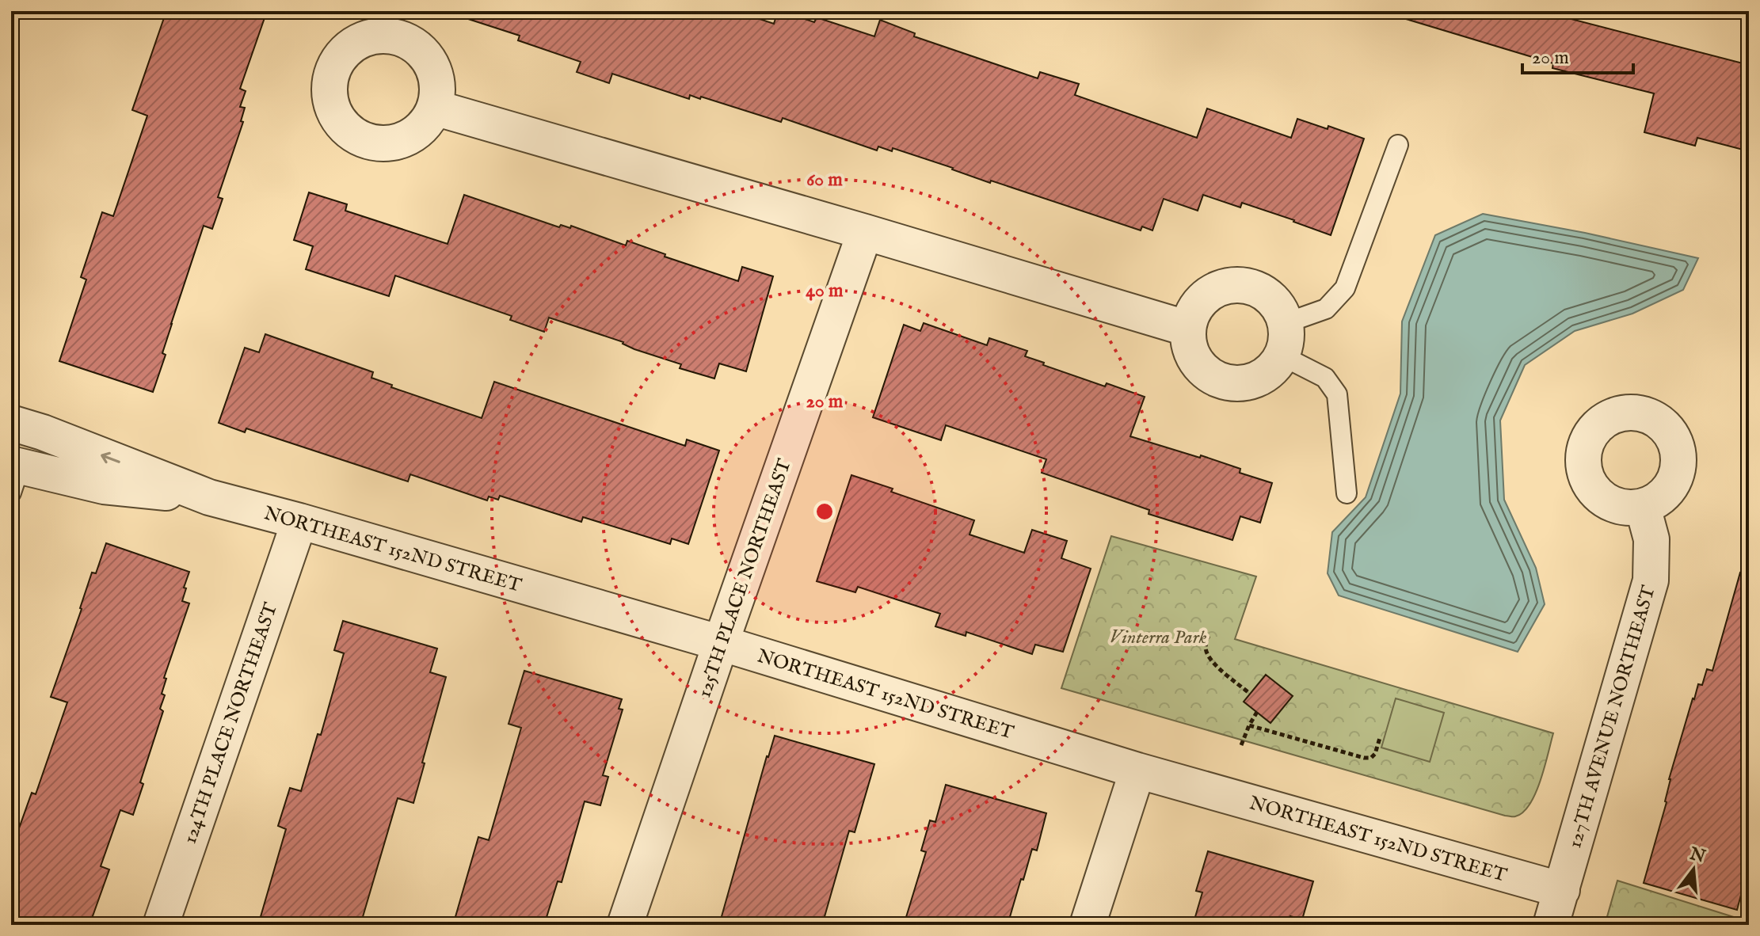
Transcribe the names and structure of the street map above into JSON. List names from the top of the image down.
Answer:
{
  "streets": {
    "street": [
      "NORTHEAST 152ND STREET",
      "125TH PLACE NORTHEAST",
      "127TH AVENUE NORTHEAST",
      "124TH PLACE NORTHEAST"
    ]
  },
  "crossings": [
    ["NORTHEAST 152ND STREET", "125TH PLACE NORTHEAST"],
    ["NORTHEAST 152ND STREET", "127TH AVENUE NORTHEAST"],
    ["NORTHEAST 152ND STREET", "124TH PLACE NORTHEAST"]
  ],
  "parks": ["Vinterra Park"],
  "scale_bar": "20 m",
  "north": "top",
  "rings": ["60 m", "40 m", "20 m"]
}
